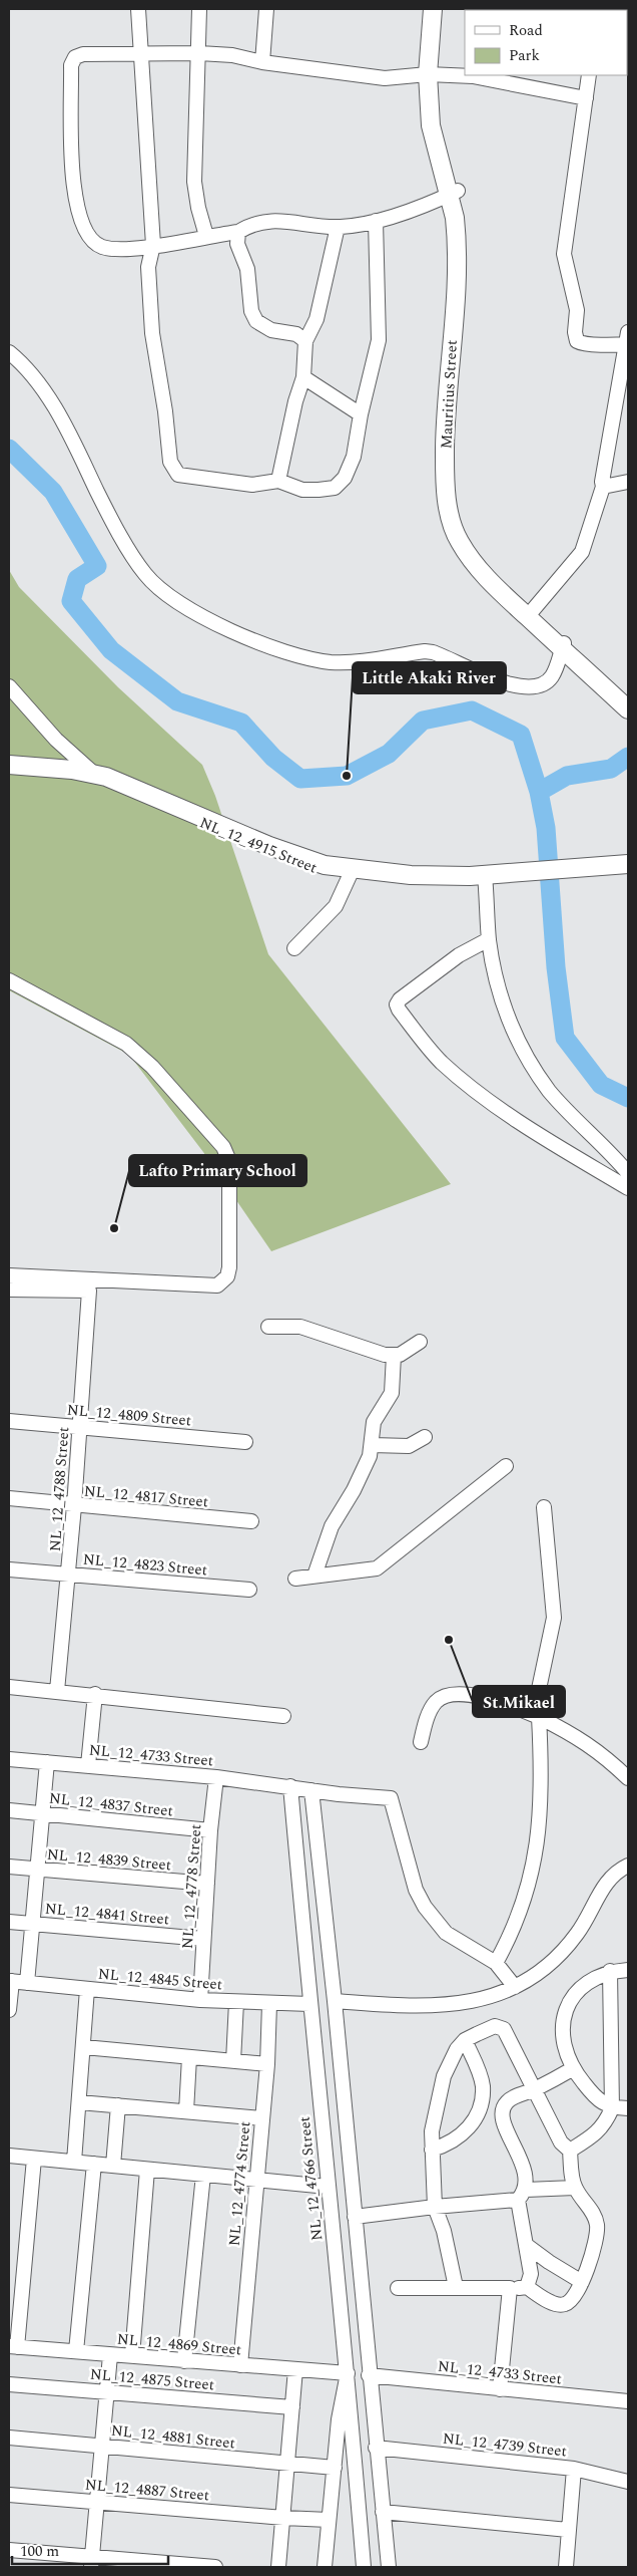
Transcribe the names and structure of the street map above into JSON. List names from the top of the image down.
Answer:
{
  "streets": {
    "main road": ["Mauritius Street", "NL_12_4915 Street"],
    "street": [
      "NL_12_4809 Street",
      "NL_12_4788 Street",
      "NL_12_4817 Street",
      "NL_12_4823 Street",
      "NL_12_4733 Street",
      "NL_12_4837 Street",
      "NL_12_4839 Street",
      "NL_12_4778 Street",
      "NL_12_4841 Street",
      "NL_12_4845 Street",
      "NL_12_4766 Street",
      "NL_12_4774 Street",
      "NL_12_4869 Street",
      "NL_12_4875 Street",
      "NL_12_4881 Street",
      "NL_12_4739 Street",
      "NL_12_4887 Street"
    ]
  },
  "crossings": [
    ["NL_12_4809 Street", "NL_12_4788 Street"],
    ["NL_12_4788 Street", "NL_12_4817 Street"],
    ["NL_12_4788 Street", "NL_12_4823 Street"],
    ["NL_12_4733 Street", "NL_12_4778 Street"],
    ["NL_12_4733 Street", "NL_12_4766 Street"],
    ["NL_12_4837 Street", "NL_12_4778 Street"],
    ["NL_12_4839 Street", "NL_12_4778 Street"],
    ["NL_12_4778 Street", "NL_12_4841 Street"],
    ["NL_12_4778 Street", "NL_12_4845 Street"],
    ["NL_12_4845 Street", "NL_12_4766 Street"],
    ["NL_12_4845 Street", "NL_12_4774 Street"],
    ["NL_12_4766 Street", "NL_12_4869 Street"],
    ["NL_12_4774 Street", "NL_12_4869 Street"]
  ],
  "places": ["Little Akaki River", "Lafto Primary School", "St.Mikael"],
  "legend": ["Road", "Park"],
  "scale_bar": "100 m"
}
